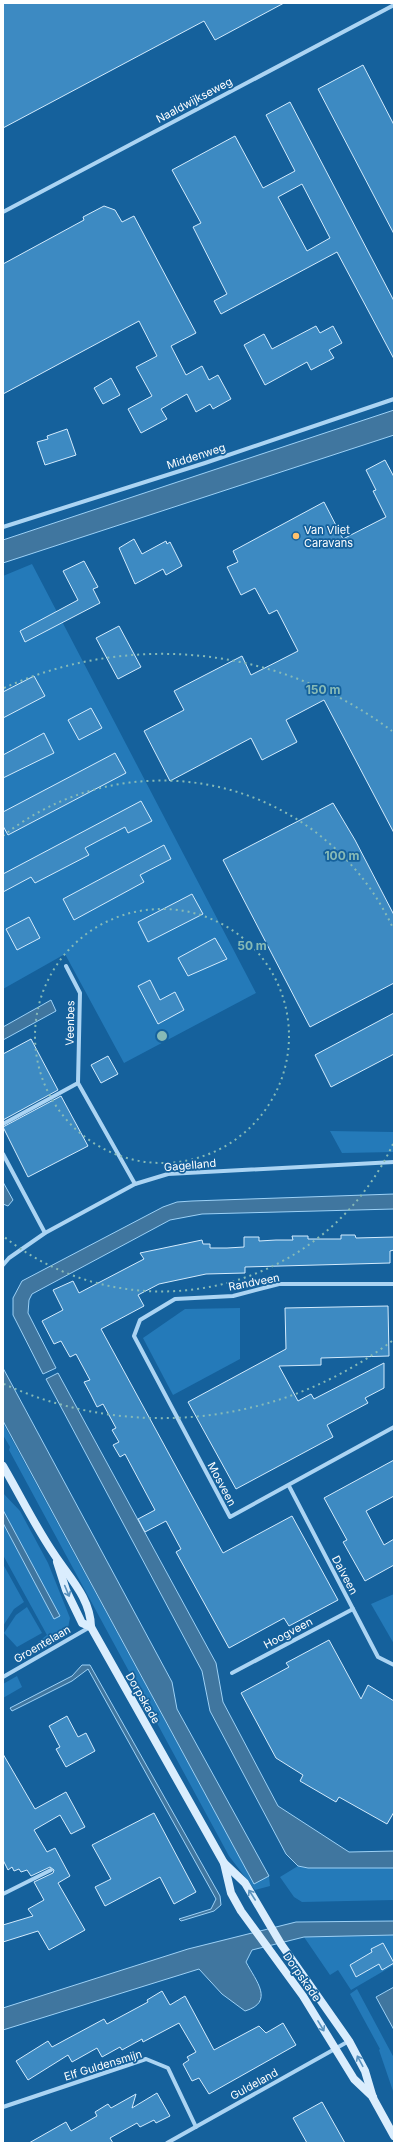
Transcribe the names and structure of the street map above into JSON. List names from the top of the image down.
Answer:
{
  "streets": {
    "main road": ["Dorpskade"],
    "street": [
      "Naaldwijkseweg",
      "Middenweg",
      "Veenbes",
      "Gagelland",
      "Randveen",
      "Mosveen",
      "Dalveen",
      "Hoogveen",
      "Groentelaan",
      "Elf Guldensmijn",
      "Guldeland"
    ]
  },
  "crossings": [
    ["Randveen", "Mosveen"],
    ["Mosveen", "Dalveen"],
    ["Dalveen", "Hoogveen"],
    ["Groentelaan", "Dorpskade"],
    ["Dorpskade", "Guldeland"],
    ["Elf Guldensmijn", "Guldeland"]
  ],
  "places": ["Van Vliet Caravans"],
  "rings": ["150 m", "100 m", "50 m"]
}
